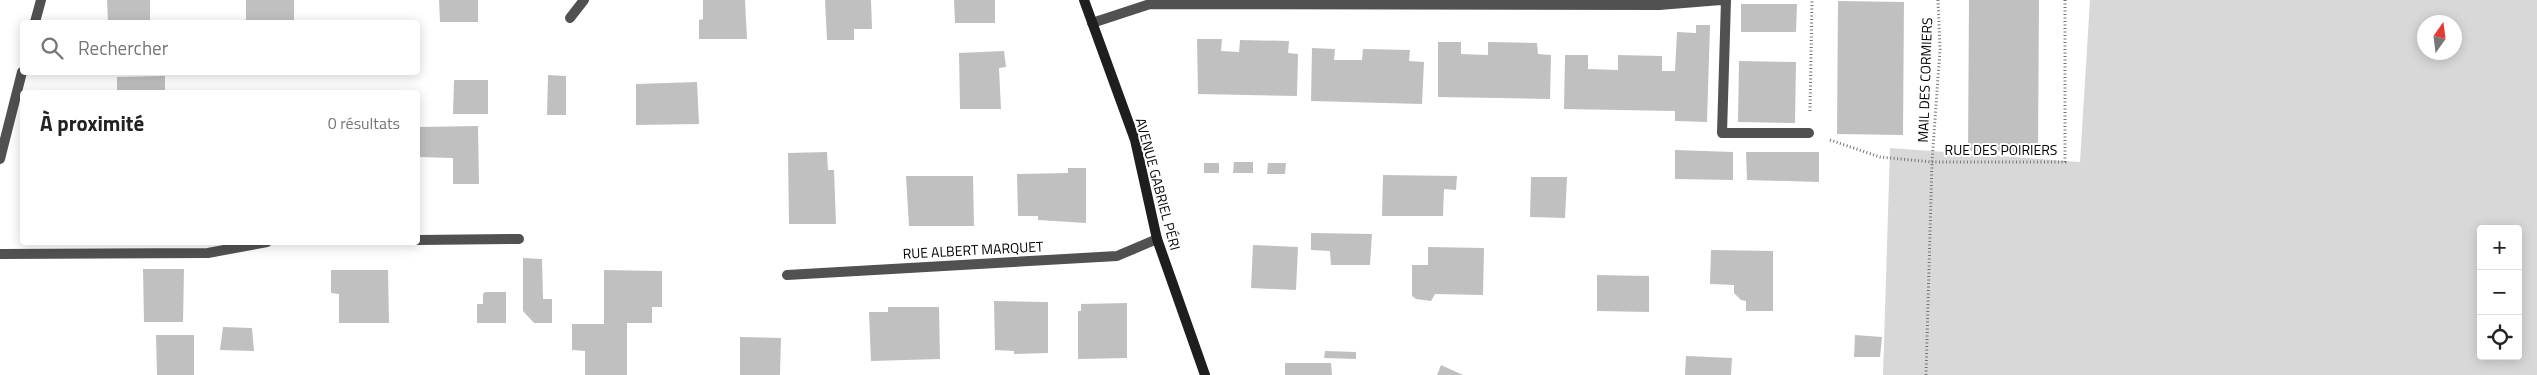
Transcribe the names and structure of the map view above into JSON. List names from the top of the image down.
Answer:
{
  "streets": {
    "street": ["AVENUE GABRIEL PÉRI", "RUE ALBERT MARQUET"],
    "path": ["MAIL DES CORMIERS", "RUE DES POIRIERS"]
  },
  "crossings": [
    ["MAIL DES CORMIERS", "RUE DES POIRIERS"],
    ["AVENUE GABRIEL PÉRI", "RUE ALBERT MARQUET"]
  ],
  "north": "top",
  "page": {
    "search": "Rechercher",
    "heading": ["À proximité", "0 résultats"],
    "map_buttons": ["+", "−"]
  }
}
